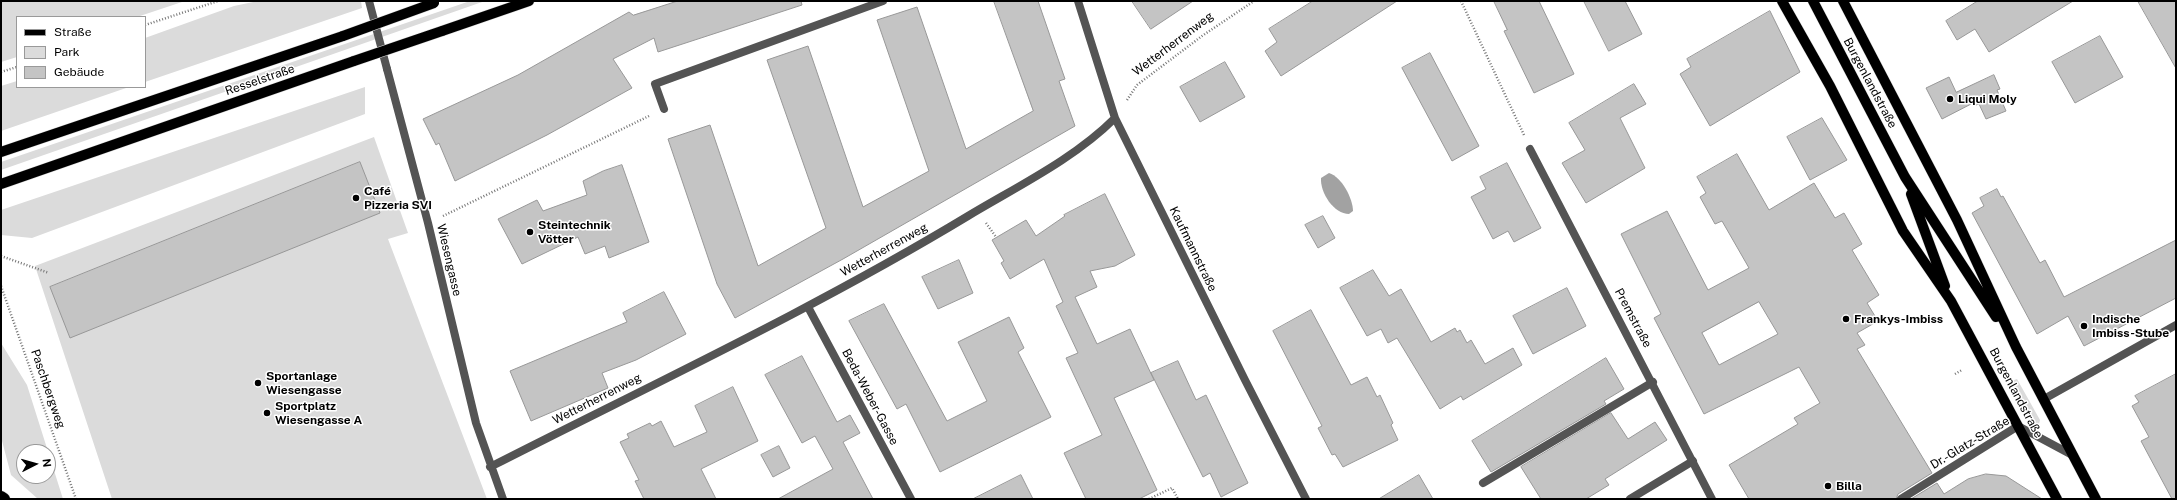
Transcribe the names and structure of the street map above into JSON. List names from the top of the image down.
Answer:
{
  "streets": {
    "main road": ["Resselstraße", "Burgenlandstraße"],
    "street": [
      "Wetterherrenweg",
      "Kaufmannstraße",
      "Wiesengasse",
      "Premstraße",
      "Beda-Weber-Gasse",
      "Dr.-Glatz-Straße"
    ],
    "path": ["Paschbergweg"]
  },
  "crossings": [
    ["Wetterherrenweg", "Kaufmannstraße"],
    ["Wetterherrenweg", "Wiesengasse"],
    ["Wetterherrenweg", "Beda-Weber-Gasse"],
    ["Burgenlandstraße", "Dr.-Glatz-Straße"]
  ],
  "places": [
    "Liqui Moly",
    "Café Pizzeria SVI",
    "Steintechnik Vötter",
    "Frankys-Imbiss",
    "Indische Imbiss-Stube",
    "Sportanlage Wiesengasse",
    "Sportplatz Wiesengasse A",
    "Billa"
  ],
  "legend": ["Straße", "Park", "Gebäude"],
  "north": "right"
}
